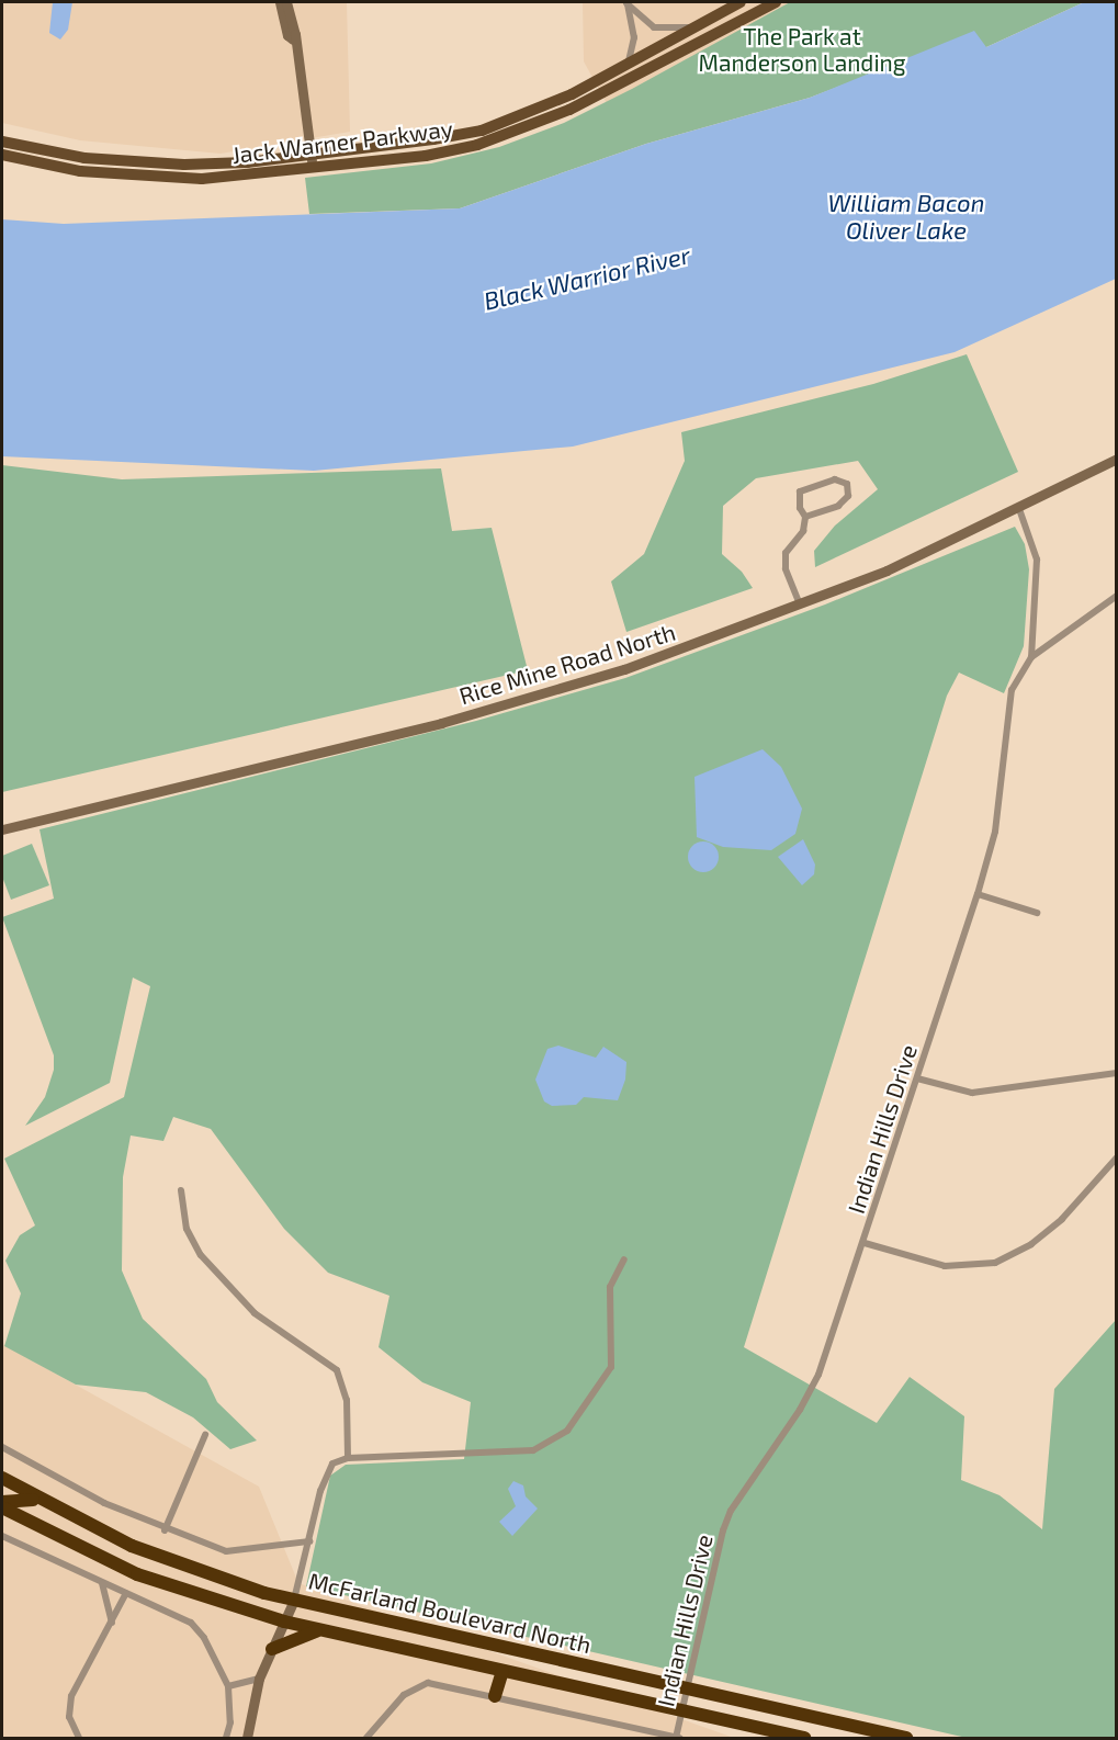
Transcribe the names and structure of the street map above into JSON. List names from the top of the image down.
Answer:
{
  "streets": {
    "highway": ["McFarland Boulevard North"],
    "main road": ["Jack Warner Parkway", "Rice Mine Road North"],
    "street": ["Indian Hills Drive"]
  },
  "crossings": [
    ["Rice Mine Road North", "Indian Hills Drive"],
    ["Indian Hills Drive", "McFarland Boulevard North"]
  ],
  "water": ["William Bacon Oliver Lake", "Black Warrior River"],
  "parks": ["The Park at Manderson Landing"]
}
